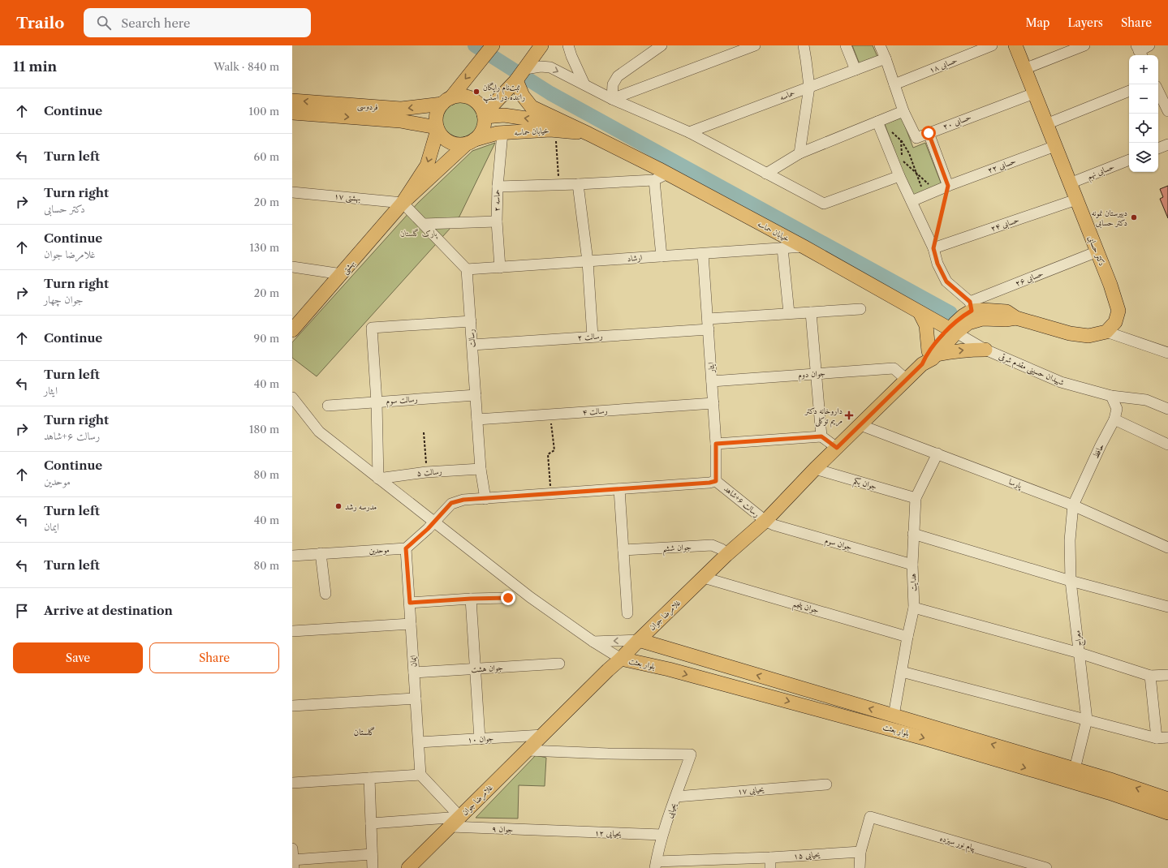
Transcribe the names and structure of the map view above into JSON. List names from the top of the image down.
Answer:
{
  "streets": {
    "main road": [
      "فردوسی",
      "خیابان حماسه",
      "دکتر حسابی",
      "بهشتی",
      "غلامرضا جوان",
      "بلوار بعثت"
    ],
    "street": [
      "حسابی ۱۸",
      "حماسه",
      "حسابی ۲۰",
      "حسابی ۲۲",
      "حسابی نهم",
      "بهشتی ۱۷",
      "حماسه ۲",
      "حسابی ۲۴",
      "ارشاد",
      "حسابی ۲۶",
      "رسالت ۲",
      "رسالت",
      "ایثار",
      "شهیدان حسینی مقدم شرقی",
      "جوان دوم",
      "رسالت سوم",
      "رسالت ۴",
      "حافظ",
      "رسالت ۵",
      "جوان یکم",
      "پارسا",
      "رسالت ۶+شاهد",
      "جوان سوم",
      "جوان ششم",
      "موحدین",
      "هدایت",
      "جوان پنجم",
      "معراج",
      "ایمان",
      "جوان هشت",
      "جوان ۱۰",
      "یحیایی ۱۷",
      "یحیایی",
      "جوان ۹",
      "یحیایی ۱۲",
      "پیام نور سیزده",
      "یحیایی ۱۵"
    ]
  },
  "crossings": [
    ["حسابی ۱۸", "حسابی ۲۰"],
    ["حماسه", "حسابی ۲۰"],
    ["فردوسی", "خیابان حماسه"],
    ["حسابی ۲۰", "دکتر حسابی"],
    ["خیابان حماسه", "حماسه ۲"],
    ["خیابان حماسه", "ارشاد"],
    ["خیابان حماسه", "شهیدان حسینی مقدم شرقی"],
    ["خیابان حماسه", "غلامرضا جوان"],
    ["حسابی ۲۲", "دکتر حسابی"],
    ["حسابی نهم", "دکتر حسابی"],
    ["بهشتی ۱۷", "بهشتی"],
    ["حماسه ۲", "ارشاد"],
    ["حسابی ۲۴", "دکتر حسابی"],
    ["دکتر حسابی", "حسابی ۲۶"],
    ["ارشاد", "رسالت"],
    ["ارشاد", "ایثار"],
    ["رسالت ۲", "رسالت"],
    ["رسالت ۲", "ایثار"],
    ["رسالت", "رسالت سوم"],
    ["رسالت", "رسالت ۴"],
    ["رسالت", "رسالت ۵"],
    ["رسالت", "رسالت ۶+شاهد"],
    ["ایثار", "جوان دوم"],
    ["ایثار", "رسالت ۴"],
    ["ایثار", "رسالت ۶+شاهد"],
    ["شهیدان حسینی مقدم شرقی", "حافظ"],
    ["شهیدان حسینی مقدم شرقی", "غلامرضا جوان"],
    ["جوان دوم", "غلامرضا جوان"],
    ["حافظ", "پارسا"],
    ["حافظ", "معراج"],
    ["جوان یکم", "هدایت"],
    ["جوان یکم", "غلامرضا جوان"],
    ["پارسا", "هدایت"],
    ["پارسا", "غلامرضا جوان"],
    ["پارسا", "معراج"],
    ["رسالت ۶+شاهد", "جوان سوم"],
    ["رسالت ۶+شاهد", "غلامرضا جوان"],
    ["جوان سوم", "هدایت"],
    ["جوان سوم", "غلامرضا جوان"],
    ["جوان ششم", "غلامرضا جوان"],
    ["موحدین", "ایمان"],
    ["هدایت", "جوان پنجم"],
    ["هدایت", "بلوار بعثت"],
    ["جوان پنجم", "غلامرضا جوان"],
    ["غلامرضا جوان", "بلوار بعثت"],
    ["غلامرضا جوان", "جوان ۱۰"],
    ["غلامرضا جوان", "یحیایی"],
    ["غلامرضا جوان", "جوان ۹"],
    ["معراج", "بلوار بعثت"],
    ["ایمان", "جوان هشت"],
    ["ایمان", "جوان ۱۰"],
    ["یحیایی ۱۷", "یحیایی"],
    ["یحیایی", "یحیایی ۱۲"],
    ["یحیایی", "یحیایی ۱۵"],
    ["جوان ۹", "یحیایی ۱۲"],
    ["پیام نور سیزده", "یحیایی ۱۵"]
  ],
  "districts": ["گلستان"],
  "parks": ["پارک گلستان"],
  "places": {
    "other": ["ثبت‌نام رایگان راننده در اسنپ", "دبیرستان نمونه دکتر حسابی", "مدرسه رشد"],
    "health": ["داروخانه دکتر مریم توکلی"]
  },
  "page": {
    "header": "Trailo",
    "search": "Search here",
    "nav": ["Map", "Layers", "Share"],
    "heading": ["11 min", "Walk · 840 m"],
    "map_buttons": ["+", "−"],
    "list": [
      ["Continue", "100 m"],
      ["Turn left", "60 m"],
      ["Turn right", "دکتر حسابی", "20 m"],
      ["Continue", "غلامرضا جوان", "130 m"],
      ["Turn right", "جوان چهار", "20 m"],
      ["Continue", "90 m"],
      ["Turn left", "ایثار", "40 m"],
      ["Turn right", "رسالت ۶+شاهد", "180 m"],
      ["Continue", "موحدین", "80 m"],
      ["Turn left", "ایمان", "40 m"],
      ["Turn left", "80 m"],
      "Arrive at destination"
    ],
    "buttons": ["Save", "Share"]
  }
}
